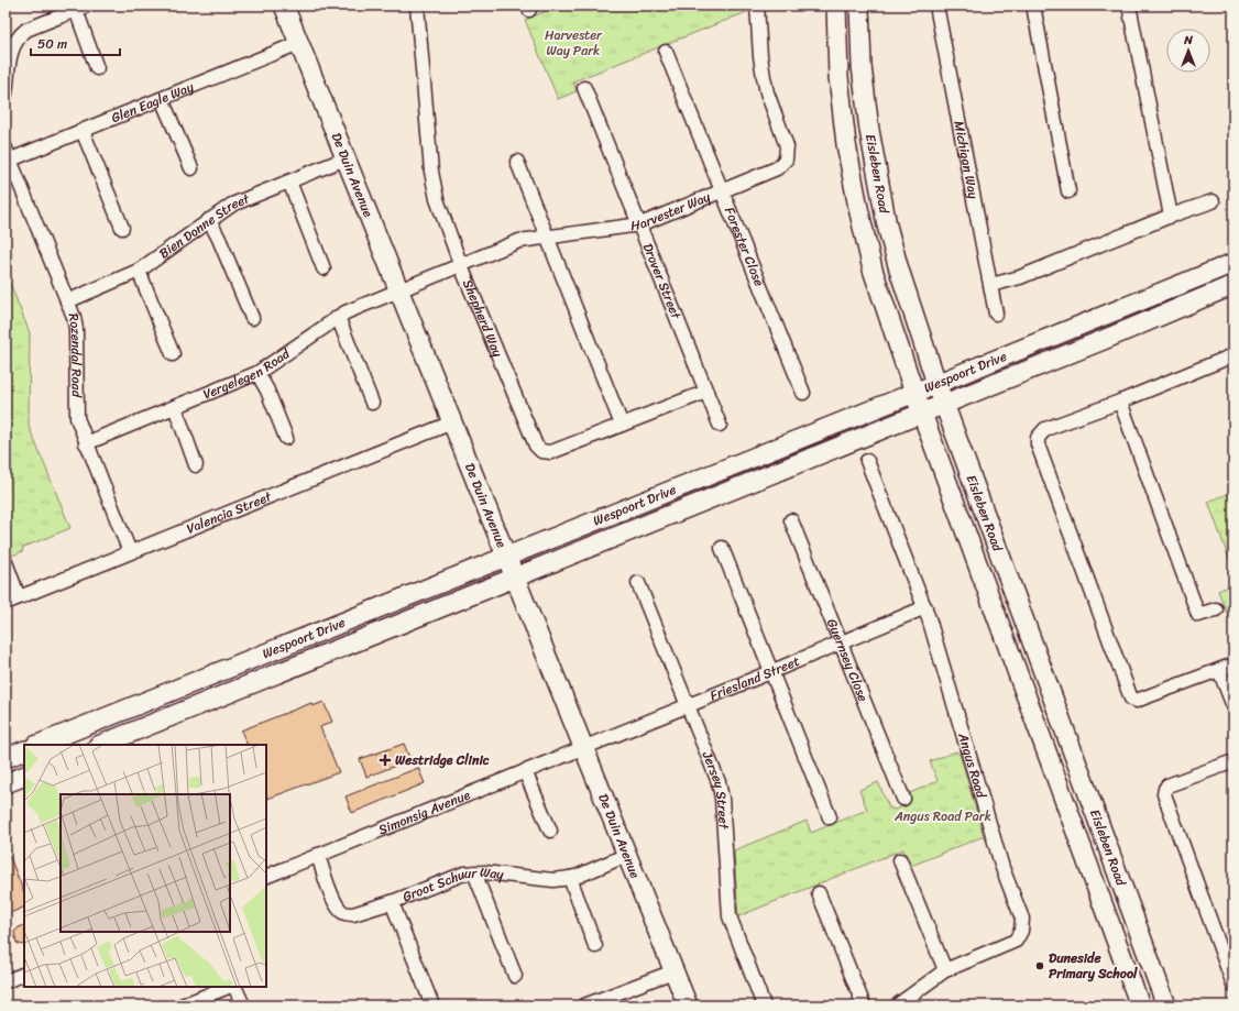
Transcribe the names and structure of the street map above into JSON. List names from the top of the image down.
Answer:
{
  "streets": {
    "main road": ["Eisleben Road", "De Duin Avenue", "Wespoort Drive"],
    "street": [
      "Glen Eagle Way",
      "Michigan Way",
      "Harvester Way",
      "Bien Donne Street",
      "Forester Close",
      "Drover Street",
      "Shepherd Way",
      "Rozendal Road",
      "Vergelegen Road",
      "Valencia Street",
      "Guernsey Close",
      "Friesland Street",
      "Angus Road",
      "Jersey Street",
      "Simonsig Avenue",
      "Groot Schuur Way"
    ]
  },
  "crossings": [
    ["Glen Eagle Way", "De Duin Avenue"],
    ["Glen Eagle Way", "Rozendal Road"],
    ["Eisleben Road", "Wespoort Drive"],
    ["De Duin Avenue", "Harvester Way"],
    ["De Duin Avenue", "Bien Donne Street"],
    ["De Duin Avenue", "Wespoort Drive"],
    ["De Duin Avenue", "Vergelegen Road"],
    ["De Duin Avenue", "Valencia Street"],
    ["De Duin Avenue", "Friesland Street"],
    ["De Duin Avenue", "Simonsig Avenue"],
    ["De Duin Avenue", "Groot Schuur Way"],
    ["Harvester Way", "Forester Close"],
    ["Harvester Way", "Drover Street"],
    ["Harvester Way", "Shepherd Way"],
    ["Harvester Way", "Vergelegen Road"],
    ["Bien Donne Street", "Rozendal Road"],
    ["Drover Street", "Shepherd Way"],
    ["Rozendal Road", "Vergelegen Road"],
    ["Rozendal Road", "Valencia Street"],
    ["Guernsey Close", "Friesland Street"],
    ["Friesland Street", "Angus Road"],
    ["Friesland Street", "Jersey Street"],
    ["Friesland Street", "Simonsig Avenue"],
    ["Simonsig Avenue", "Groot Schuur Way"]
  ],
  "parks": ["Harvester Way Park", "Angus Road Park"],
  "places": {
    "health": ["Westridge Clinic"],
    "other": ["Duneside Primary School"]
  },
  "scale_bar": "50 m",
  "north": "top"
}
